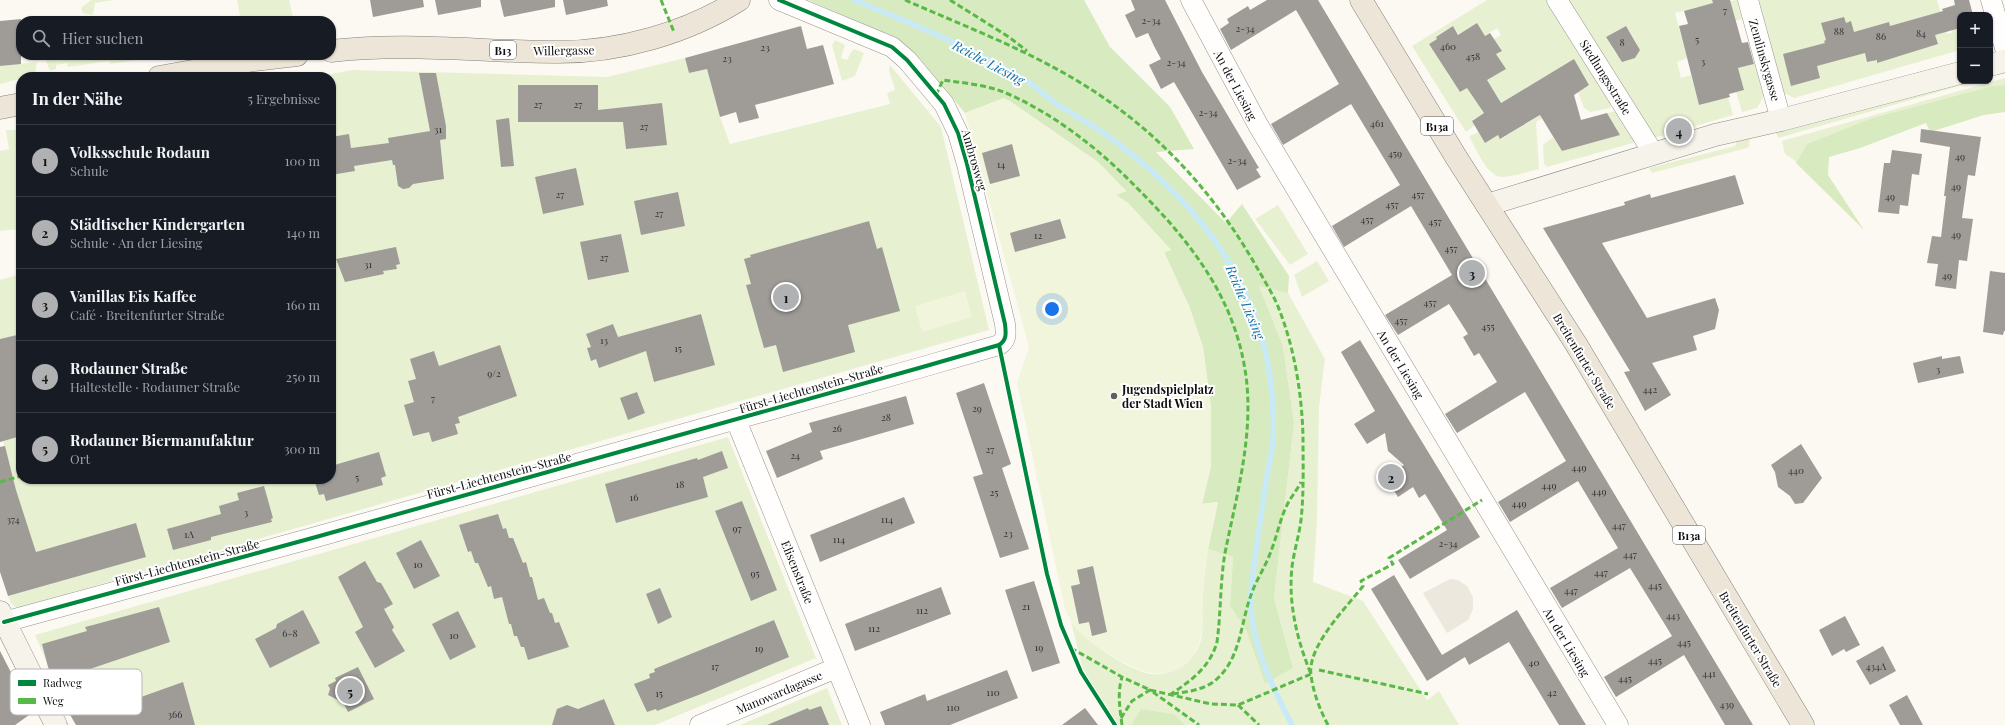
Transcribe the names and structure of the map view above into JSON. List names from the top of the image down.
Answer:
{
  "streets": {
    "main road": [
      "B13",
      "Willergasse",
      "B13a",
      "Breitenfurter Straße"
    ],
    "street": [
      "Zemlinskygasse",
      "Siedlungsstraße",
      "An der Liesing",
      "Ambrosweg",
      "Fürst-Liechtenstein-Straße",
      "Elisenstraße",
      "Manowardagasse"
    ]
  },
  "crossings": [
    ["Ambrosweg", "Fürst-Liechtenstein-Straße"],
    ["Fürst-Liechtenstein-Straße", "Elisenstraße"],
    ["Elisenstraße", "Manowardagasse"]
  ],
  "water": ["Reiche Liesing"],
  "places": ["Jugendspielplatz der Stadt Wien"],
  "house_numbers": [
    "7",
    "2-34",
    "2-34",
    "88",
    "84",
    "86",
    "5",
    "8",
    "460",
    "23",
    "458",
    "23",
    "3",
    "2-34",
    "27",
    "27",
    "2-34",
    "461",
    "27",
    "31",
    "459",
    "49",
    "2-34",
    "14",
    "49",
    "27",
    "457",
    "49",
    "457",
    "27",
    "457",
    "457",
    "49",
    "12",
    "457",
    "27",
    "31",
    "49",
    "457",
    "457",
    "455",
    "13",
    "15",
    "3",
    "9/2",
    "442",
    "7",
    "29",
    "28",
    "26",
    "27",
    "24",
    "449",
    "440",
    "5",
    "18",
    "449",
    "449",
    "25",
    "16",
    "449",
    "3",
    "374",
    "114",
    "447",
    "97",
    "23",
    "1A",
    "114",
    "2-34",
    "447",
    "10",
    "447",
    "95",
    "445",
    "447",
    "21",
    "112",
    "443",
    "112",
    "6-8",
    "10",
    "445",
    "19",
    "19",
    "445",
    "40",
    "17",
    "434A",
    "441",
    "445",
    "110",
    "42",
    "15",
    "439",
    "110",
    "366"
  ],
  "legend": ["Radweg", "Weg"],
  "page": {
    "map_buttons": ["+", "−"],
    "search": "Hier suchen",
    "heading": ["In der Nähe", "5 Ergebnisse"],
    "pins": [
      "4",
      "3",
      "1",
      "2",
      "5"
    ],
    "list": [
      {
        "mark": "1",
        "name": "Volksschule Rodaun",
        "note": "Schule",
        "value": "100 m"
      },
      {
        "mark": "2",
        "name": "Städtischer Kindergarten",
        "note": "Schule · An der Liesing",
        "value": "140 m"
      },
      {
        "mark": "3",
        "name": "Vanillas Eis Kaffee",
        "note": "Café · Breitenfurter Straße",
        "value": "160 m"
      },
      {
        "mark": "4",
        "name": "Rodauner Straße",
        "note": "Haltestelle · Rodauner Straße",
        "value": "250 m"
      },
      {
        "mark": "5",
        "name": "Rodauner Biermanufaktur",
        "note": "Ort",
        "value": "300 m"
      }
    ]
  }
}
